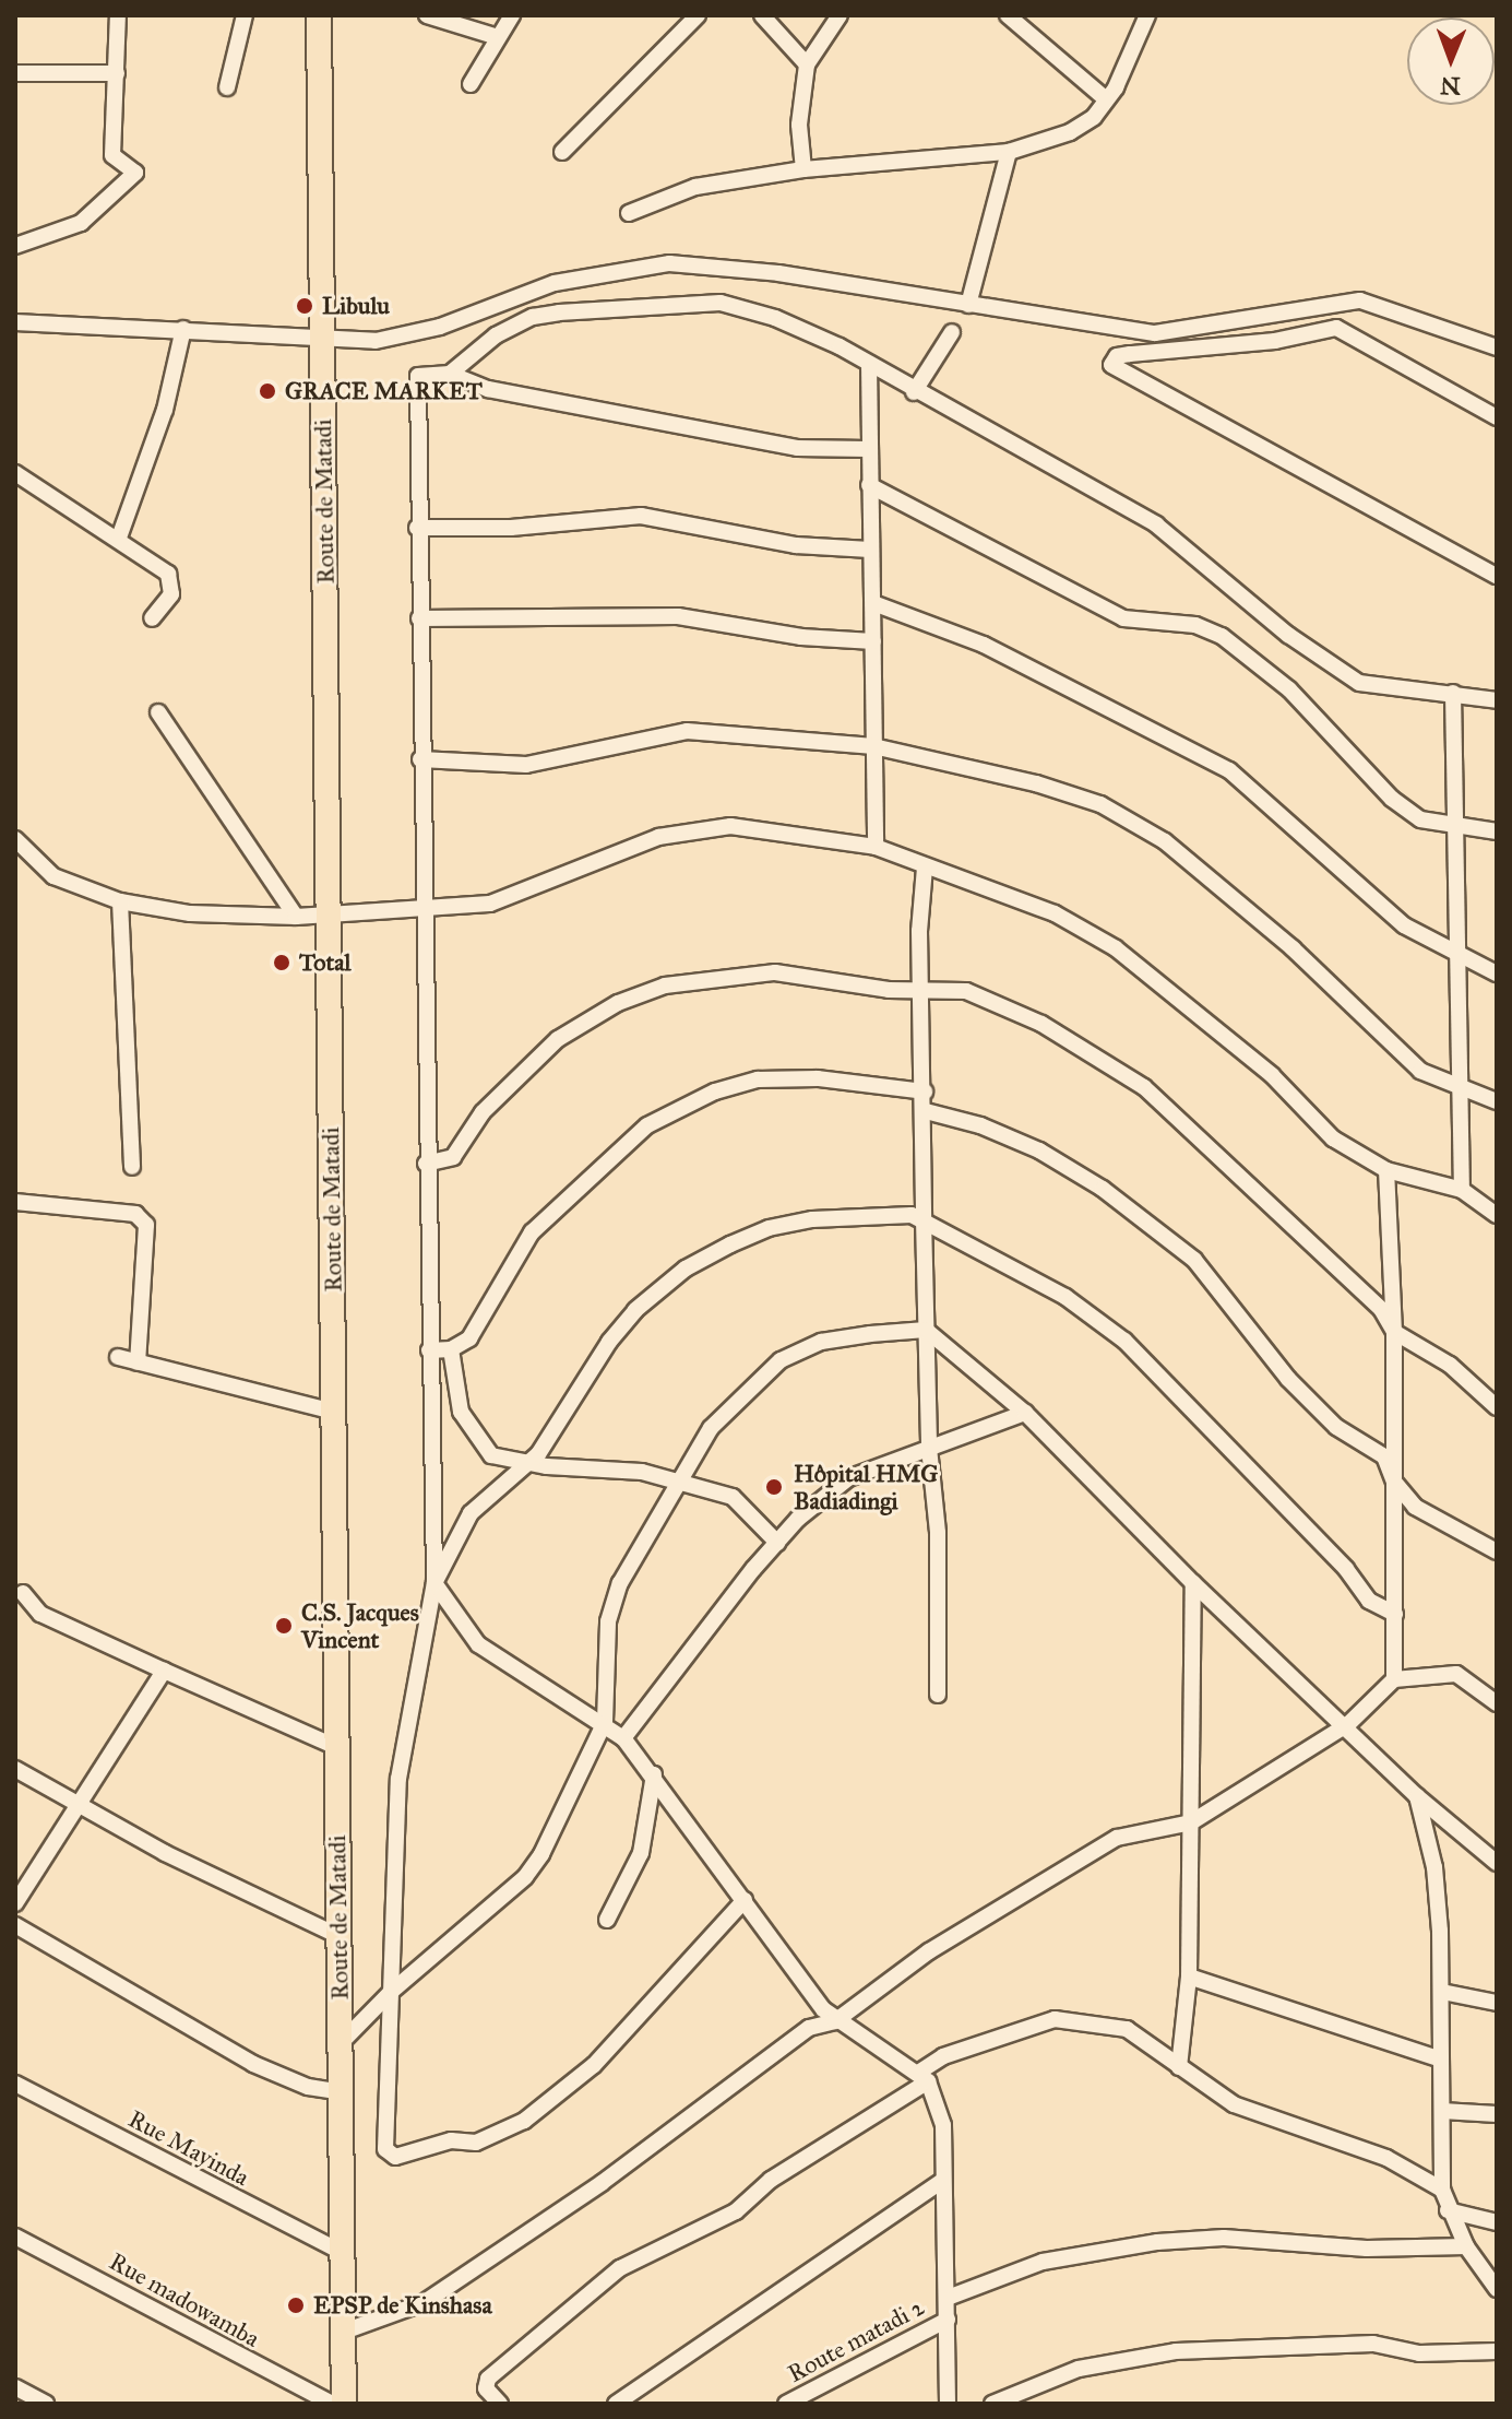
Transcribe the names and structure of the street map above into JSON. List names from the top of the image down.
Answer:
{
  "streets": {
    "highway": ["Route de Matadi"],
    "street": ["Rue Mayinda", "Rue madowamba", "Route matadi 2"]
  },
  "crossings": [
    ["Route de Matadi", "Rue Mayinda"]
  ],
  "places": [
    "Libulu",
    "GRACE MARKET",
    "Total",
    "Hôpital HMG Badiadingi",
    "C.S. Jacques Vincent",
    "EPSP de Kinshasa"
  ],
  "north": "bottom"
}
